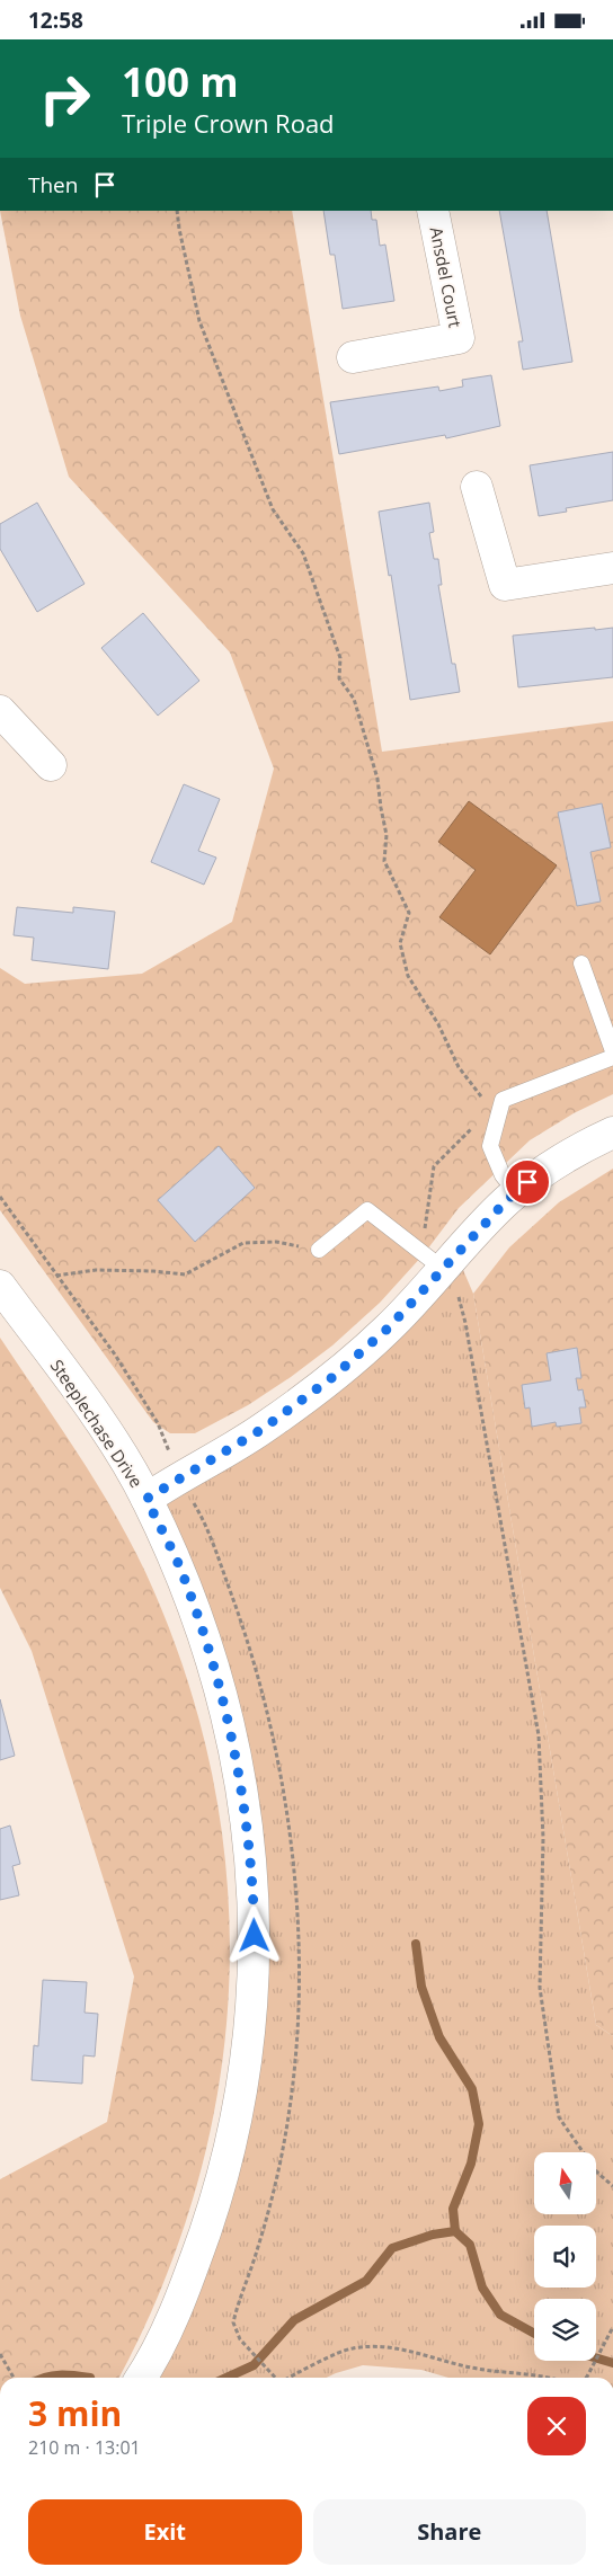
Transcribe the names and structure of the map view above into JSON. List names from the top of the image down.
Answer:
{
  "streets": {
    "street": ["Ansdel Court", "Steeplechase Drive"]
  },
  "north": "top",
  "page": {
    "status": "12:58",
    "turn": ["100 m", "Triple Crown Road"],
    "then": "Then",
    "heading": ["3 min", "210 m · 13:01"],
    "buttons": ["Exit", "Share"]
  }
}
